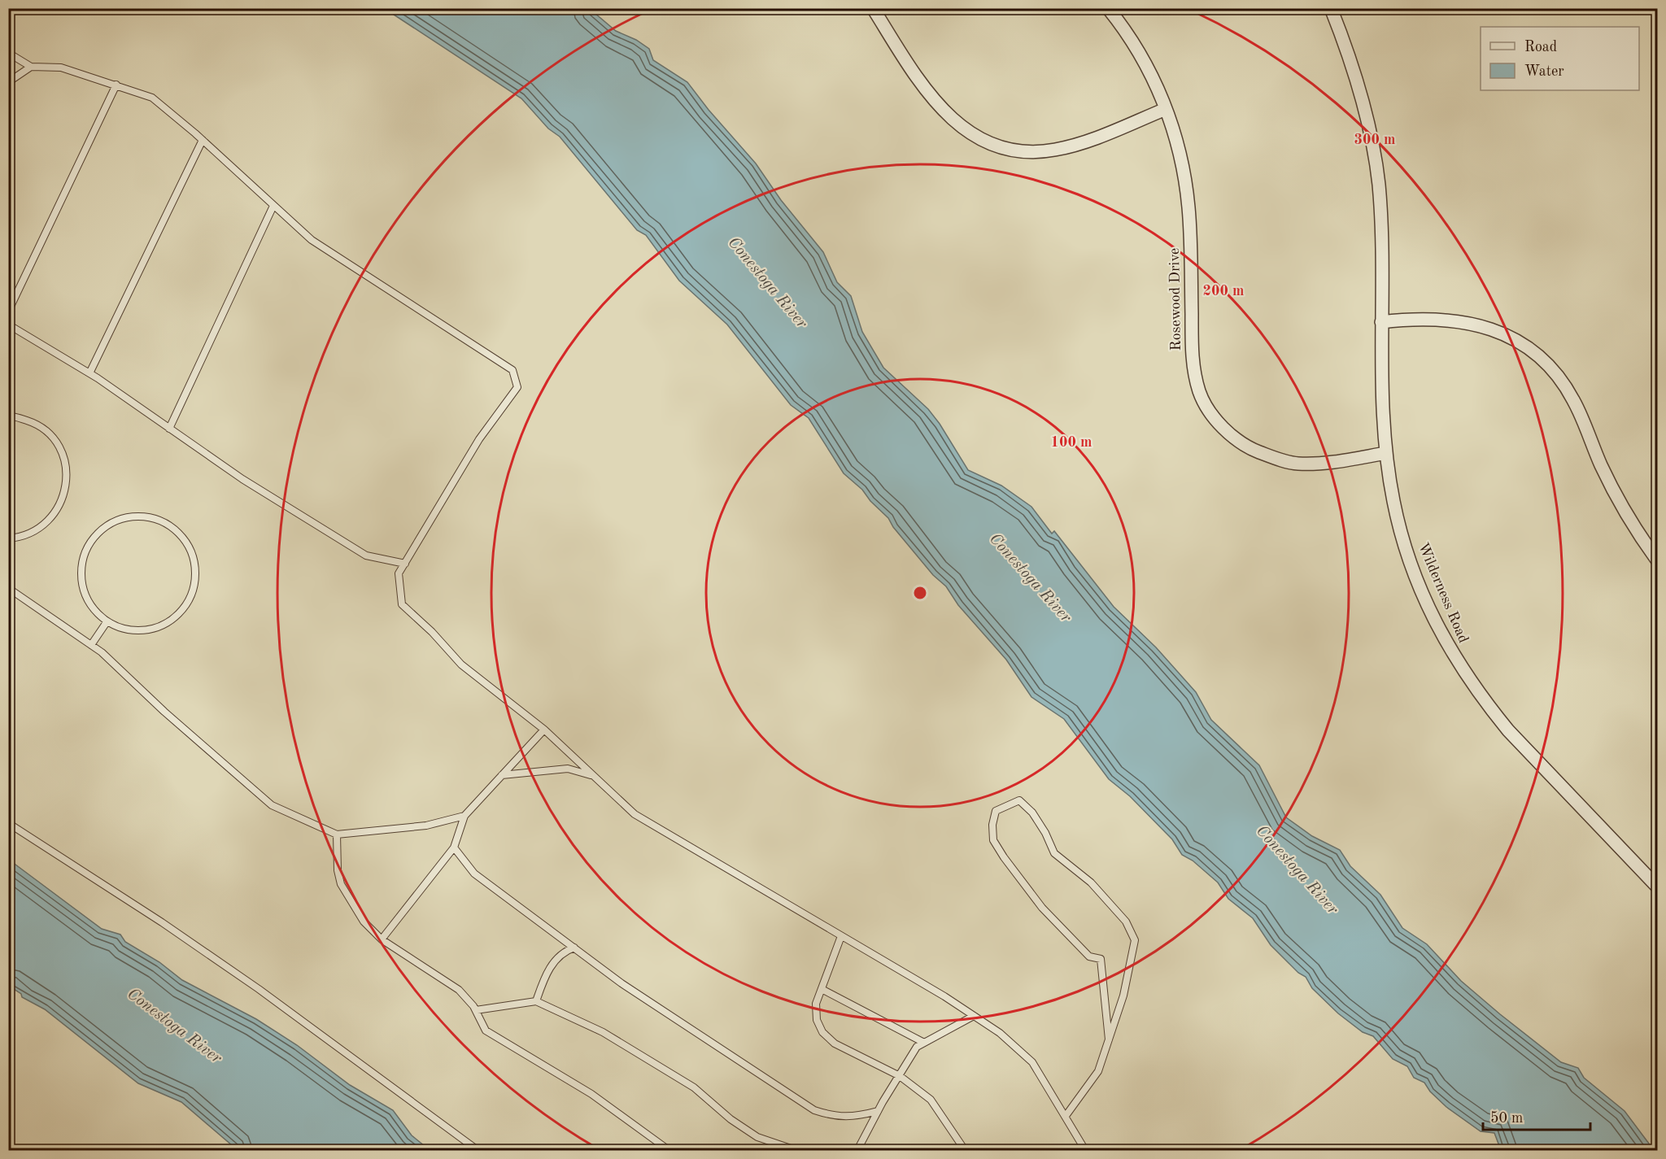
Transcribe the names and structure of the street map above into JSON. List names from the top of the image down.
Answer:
{
  "streets": {
    "street": ["Rosewood Drive", "Wilderness Road"]
  },
  "crossings": [
    ["Rosewood Drive", "Wilderness Road"]
  ],
  "water": ["Conestoga River"],
  "legend": ["Road", "Water"],
  "scale_bar": "50 m",
  "rings": ["300 m", "200 m", "100 m"]
}
